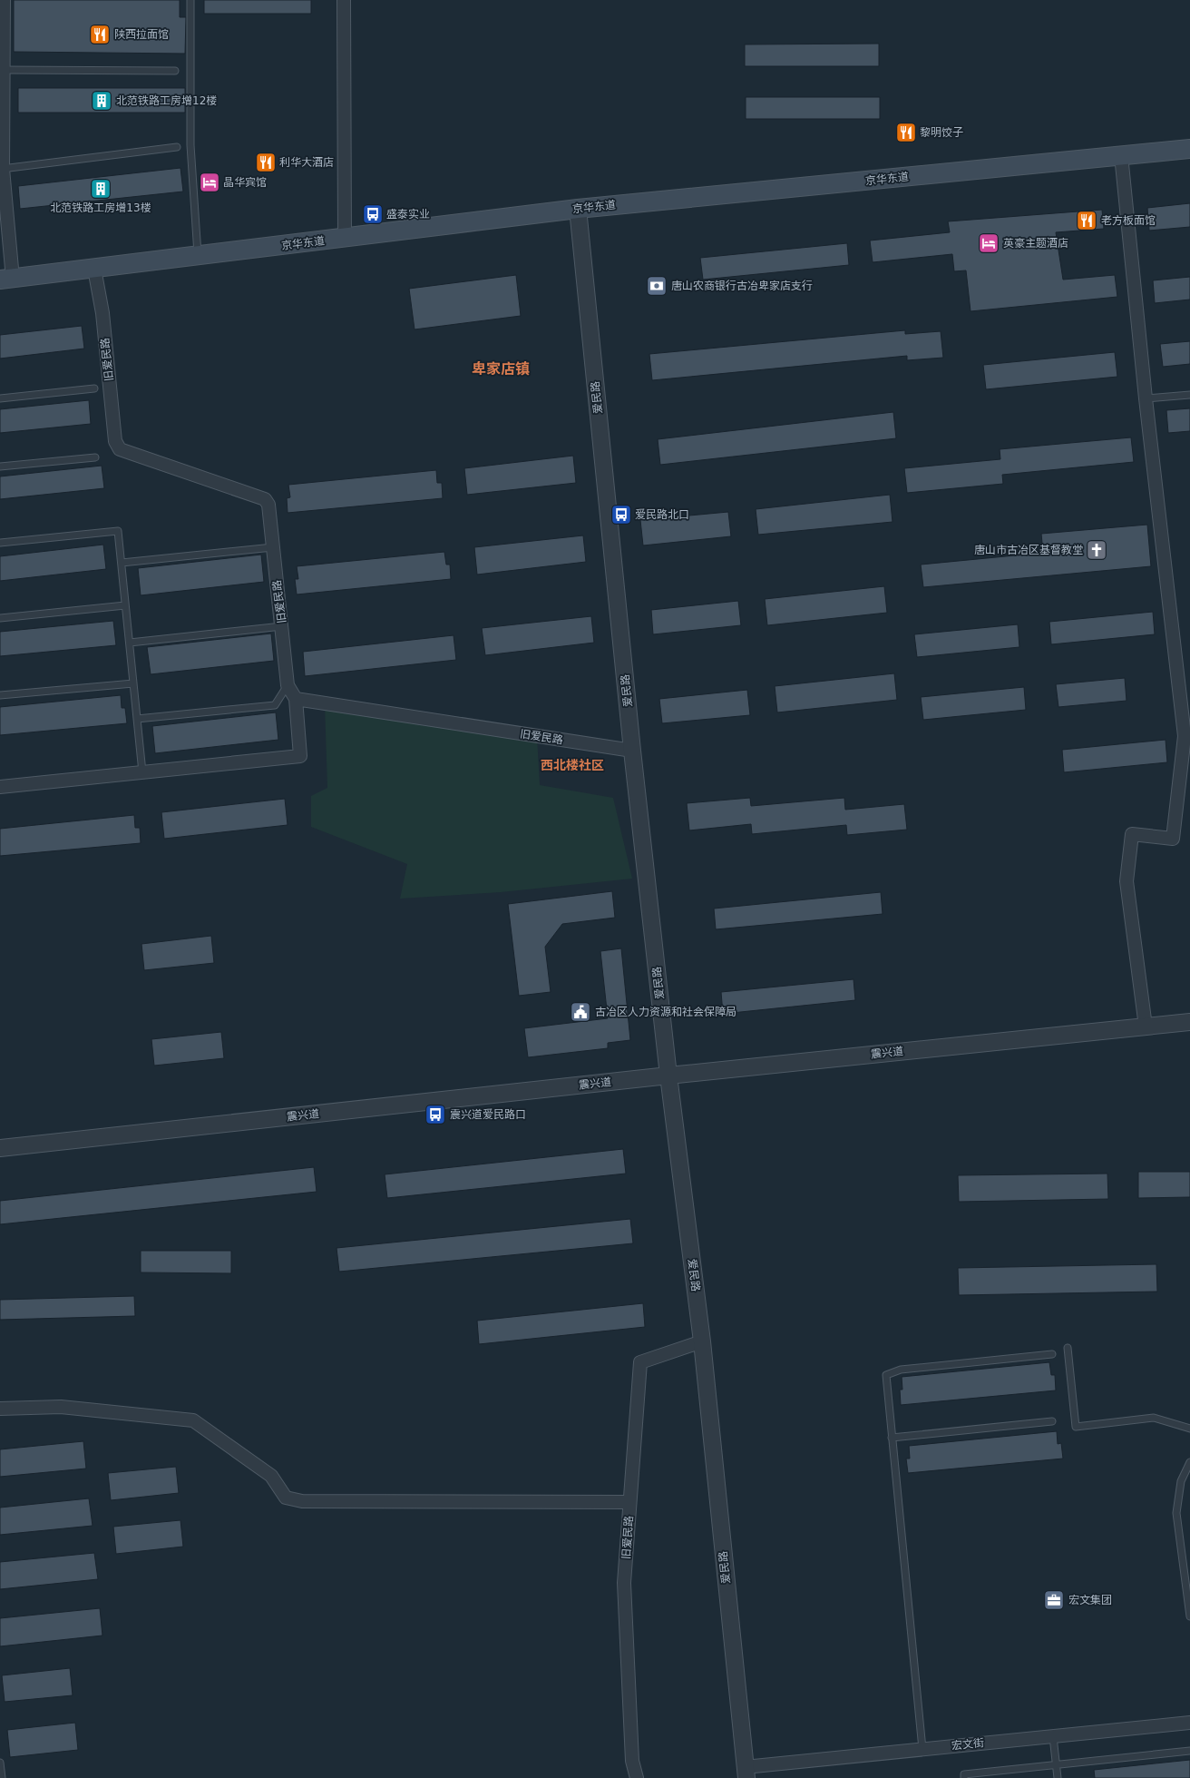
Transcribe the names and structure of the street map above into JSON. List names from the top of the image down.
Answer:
{
  "streets": {
    "main road": ["京华东道"],
    "street": [
      "旧爱民路",
      "爱民路",
      "震兴道",
      "宏文街"
    ]
  },
  "crossings": [
    ["京华东道", "旧爱民路"],
    ["京华东道", "爱民路"],
    ["旧爱民路", "爱民路"],
    ["爱民路", "震兴道"],
    ["爱民路", "宏文街"]
  ],
  "districts": ["卑家店镇", "西北楼社区"],
  "places": {
    "restaurant": [
      "陕西拉面馆",
      "黎明饺子",
      "利华大酒店",
      "老方板面馆"
    ],
    "building": ["北范铁路工房增12楼", "北范铁路工房增13楼"],
    "hotel": ["晶华宾馆", "英豪主题酒店"],
    "bus stop": ["盛泰实业", "爱民路北口", "震兴道爱民路口"],
    "bank": ["唐山农商银行古冶卑家店支行"],
    "church": ["唐山市古冶区基督教堂"],
    "public building": ["古冶区人力资源和社会保障局"],
    "office": ["宏文集团"]
  }
}
